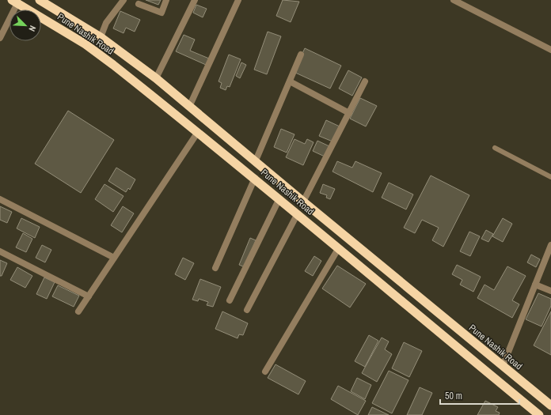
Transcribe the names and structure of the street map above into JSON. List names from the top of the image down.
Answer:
{
  "streets": {
    "highway": ["Pune Nashik Road"]
  },
  "scale_bar": "50 m",
  "north": "bottom right"
}
